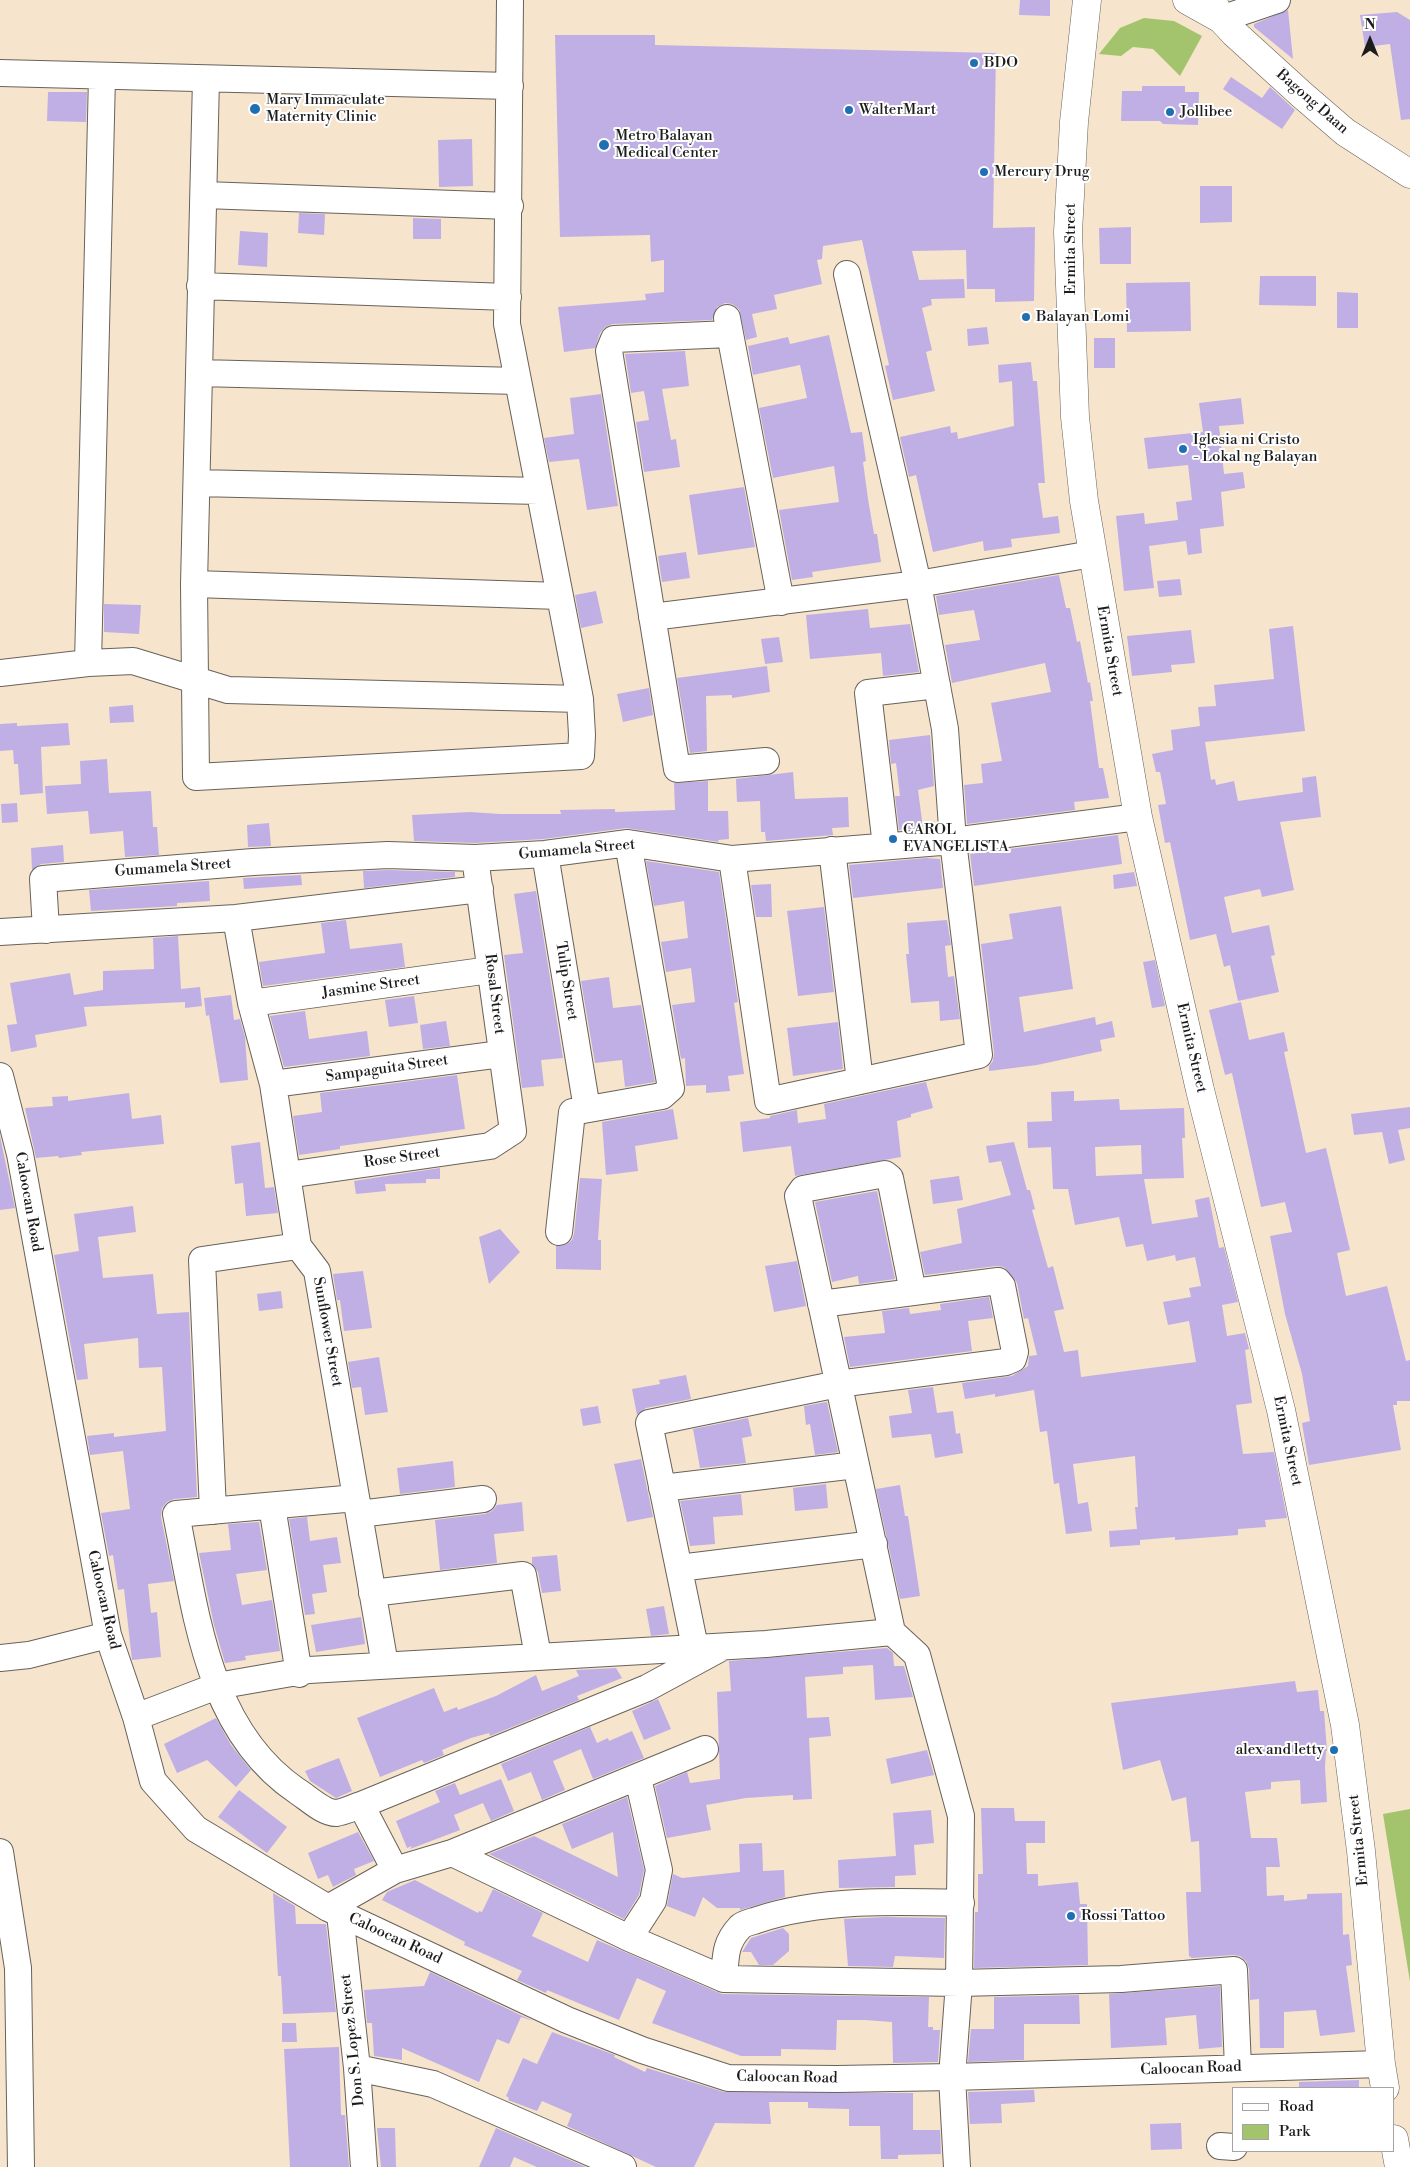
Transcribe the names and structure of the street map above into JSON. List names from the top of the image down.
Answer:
{
  "streets": {
    "main road": ["Bagong Daan", "Ermita Street"],
    "street": [
      "Gumamela Street",
      "Tulip Street",
      "Jasmine Street",
      "Rosal Street",
      "Sampaguita Street",
      "Rose Street",
      "Caloocan Road",
      "Sunflower Street",
      "Don S. Lopez Street"
    ]
  },
  "crossings": [
    ["Ermita Street", "Gumamela Street"],
    ["Ermita Street", "Caloocan Road"],
    ["Gumamela Street", "Tulip Street"],
    ["Gumamela Street", "Rosal Street"],
    ["Jasmine Street", "Rosal Street"],
    ["Jasmine Street", "Sunflower Street"],
    ["Rosal Street", "Sampaguita Street"],
    ["Rosal Street", "Rose Street"],
    ["Sampaguita Street", "Sunflower Street"],
    ["Rose Street", "Sunflower Street"],
    ["Caloocan Road", "Don S. Lopez Street"]
  ],
  "places": [
    "BDO",
    "Mary Immaculate Maternity Clinic",
    "WalterMart",
    "Jollibee",
    "Metro Balayan Medical Center",
    "Mercury Drug",
    "Balayan Lomi",
    "Iglesia ni Cristo - Lokal ng Balayan",
    "CAROL EVANGELISTA",
    "alex and letty",
    "Rossi Tattoo"
  ],
  "legend": ["Road", "Park"],
  "north": "top"
}
